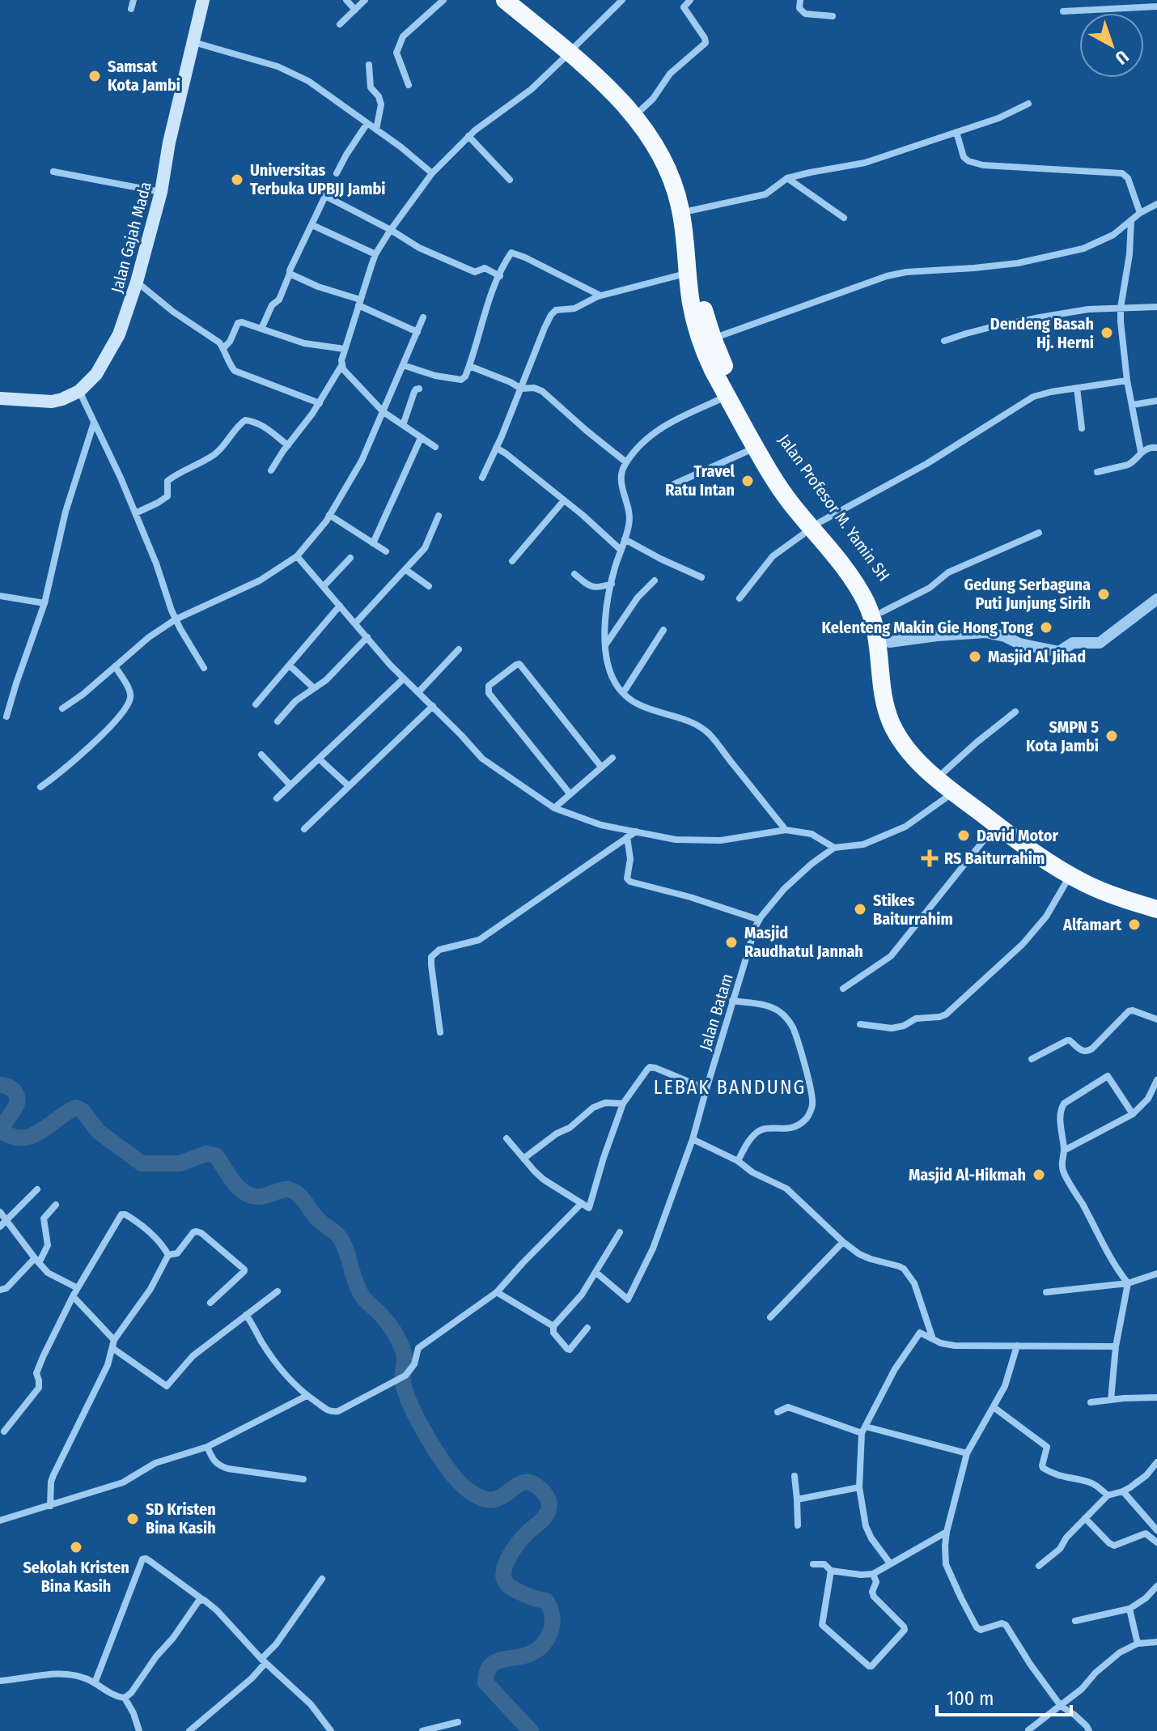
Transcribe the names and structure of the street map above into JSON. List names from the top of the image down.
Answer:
{
  "streets": {
    "highway": ["Jalan Profesor M. Yamin SH"],
    "main road": ["Jalan Gajah Mada"],
    "street": ["Jalan Batam"]
  },
  "crossings": [
    ["Jalan Profesor M. Yamin SH", "Jalan Batam"]
  ],
  "districts": ["LEBAK BANDUNG"],
  "places": {
    "other": [
      "Samsat Kota Jambi",
      "Universitas Terbuka UPBJJ Jambi",
      "Dendeng Basah Hj. Herni",
      "Travel Ratu Intan",
      "Gedung Serbaguna Puti Junjung Sirih",
      "Kelenteng Makin Gie Hong Tong",
      "Masjid Al Jihad",
      "SMPN 5 Kota Jambi",
      "David Motor",
      "Stikes Baiturrahim",
      "Alfamart",
      "Masjid Raudhatul Jannah",
      "Masjid Al-Hikmah",
      "SD Kristen Bina Kasih",
      "Sekolah Kristen Bina Kasih"
    ],
    "health": ["RS Baiturrahim"]
  },
  "scale_bar": "100 m",
  "north": "bottom right"
}
